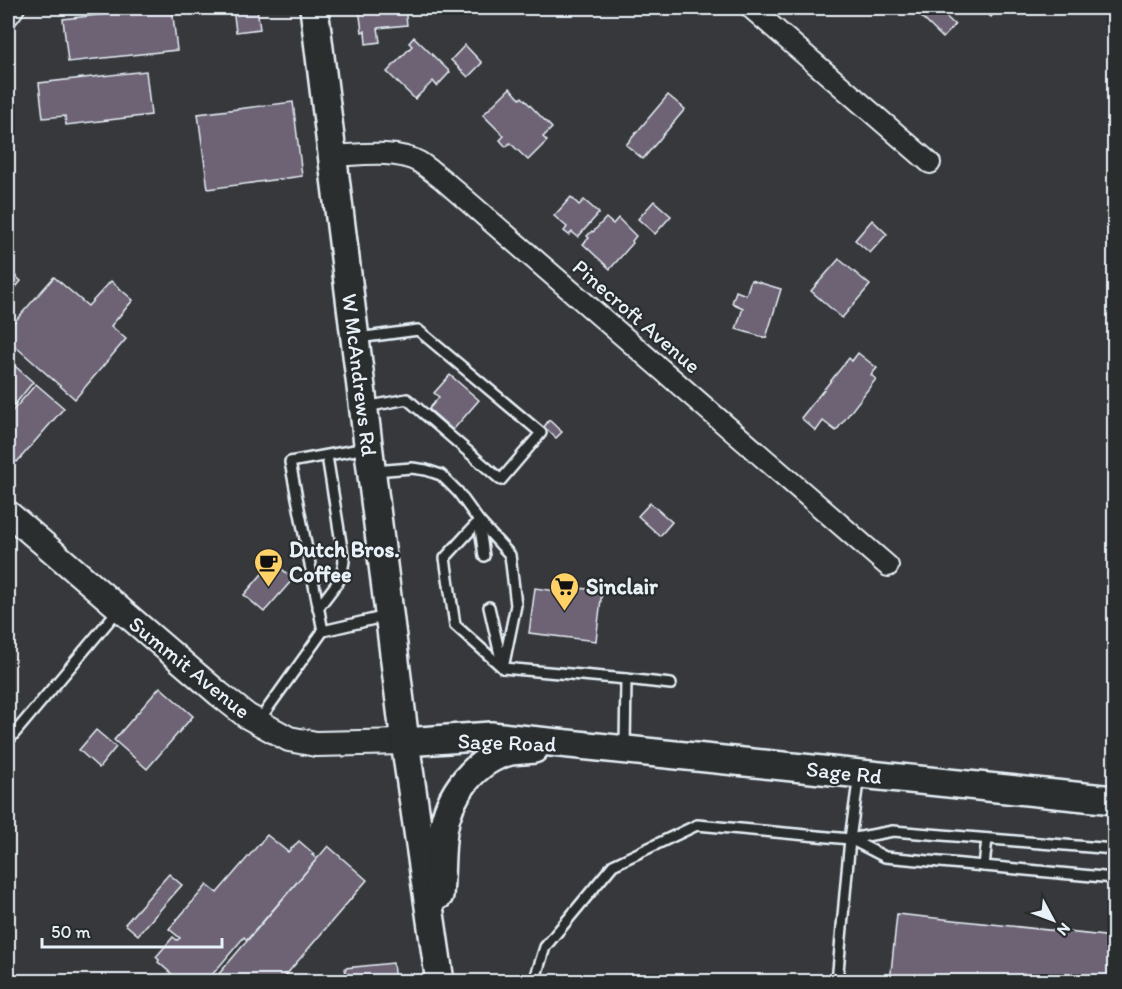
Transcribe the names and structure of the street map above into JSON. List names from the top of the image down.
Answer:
{
  "streets": {
    "main road": ["W McAndrews Rd", "Sage Road", "Sage Rd"],
    "street": ["Pinecroft Avenue", "Summit Avenue"]
  },
  "crossings": [
    ["Pinecroft Avenue", "W McAndrews Rd"],
    ["W McAndrews Rd", "Summit Avenue"],
    ["W McAndrews Rd", "Sage Road"],
    ["Summit Avenue", "Sage Road"],
    ["Sage Road", "Sage Rd"]
  ],
  "places": {
    "cafe": ["Dutch Bros. Coffee"],
    "supermarket": ["Sinclair"]
  },
  "scale_bar": "50 m",
  "north": "bottom right"
}
